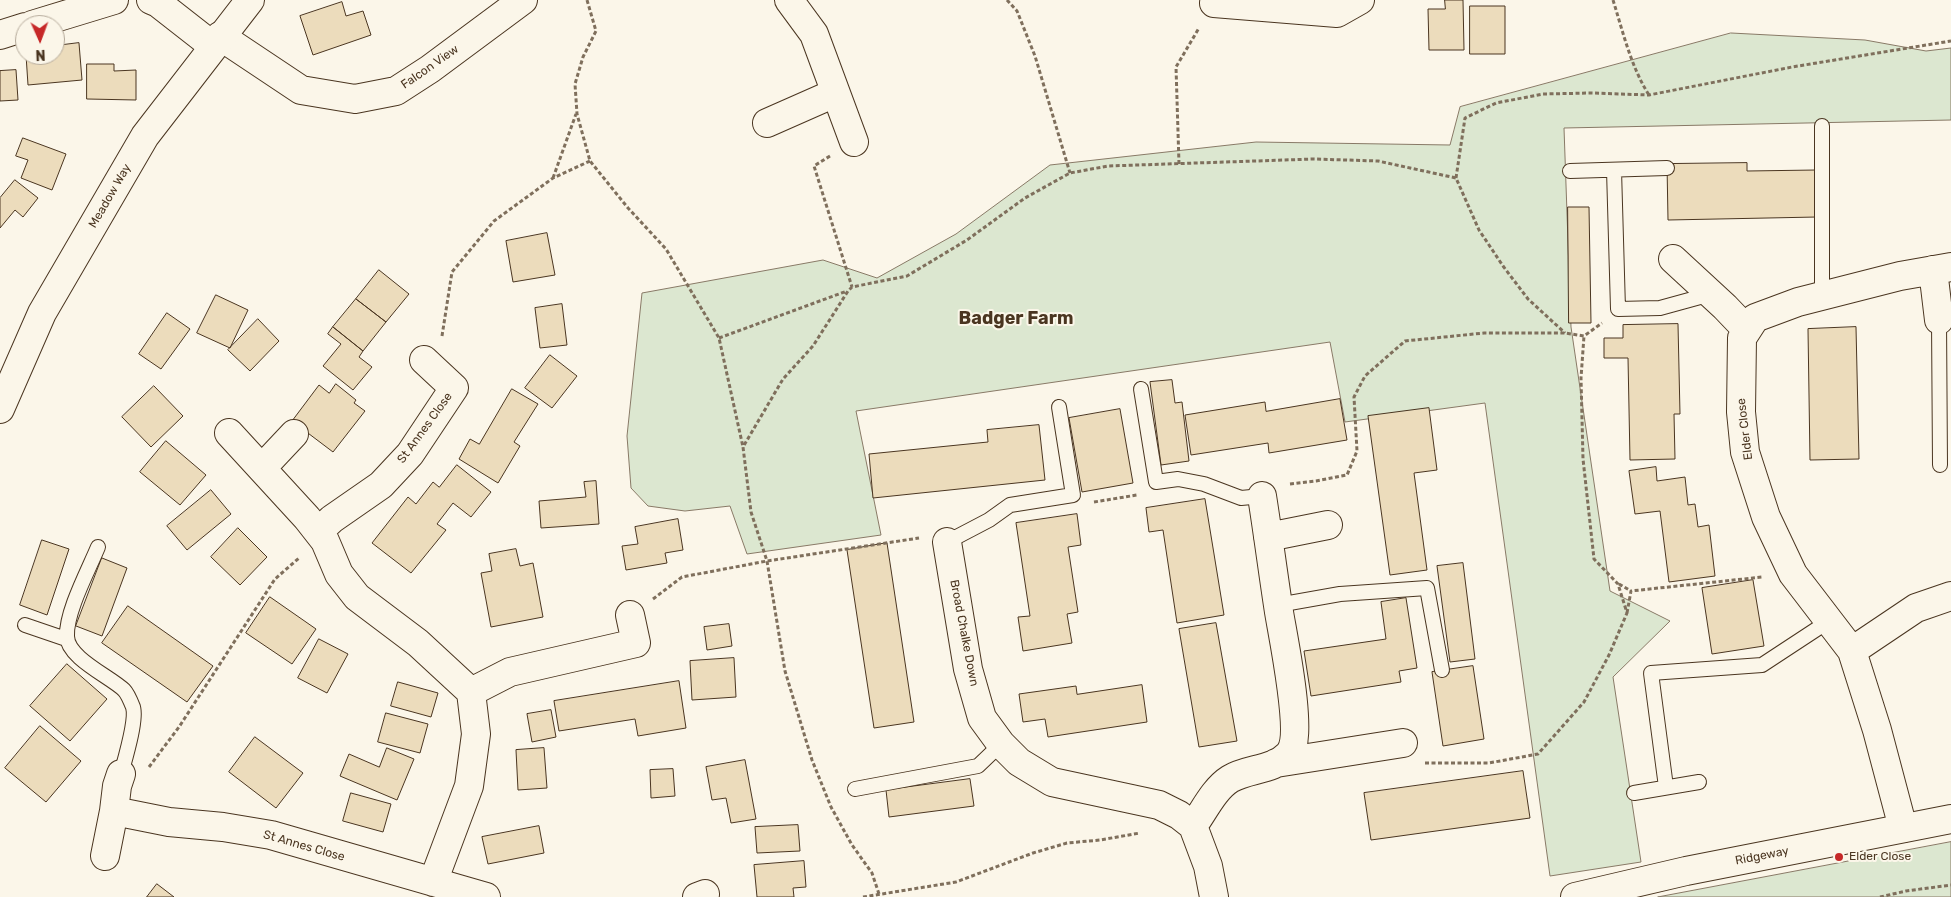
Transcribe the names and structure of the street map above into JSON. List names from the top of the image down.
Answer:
{
  "streets": {
    "street": [
      "Falcon View",
      "Meadow Way",
      "St Annes Close",
      "Elder Close",
      "Broad Chalke Down",
      "Ridgeway"
    ]
  },
  "crossings": [
    ["Falcon View", "Meadow Way"],
    ["Elder Close", "Ridgeway"]
  ],
  "districts": ["Badger Farm"],
  "places": ["Elder Close"],
  "north": "bottom"
}
